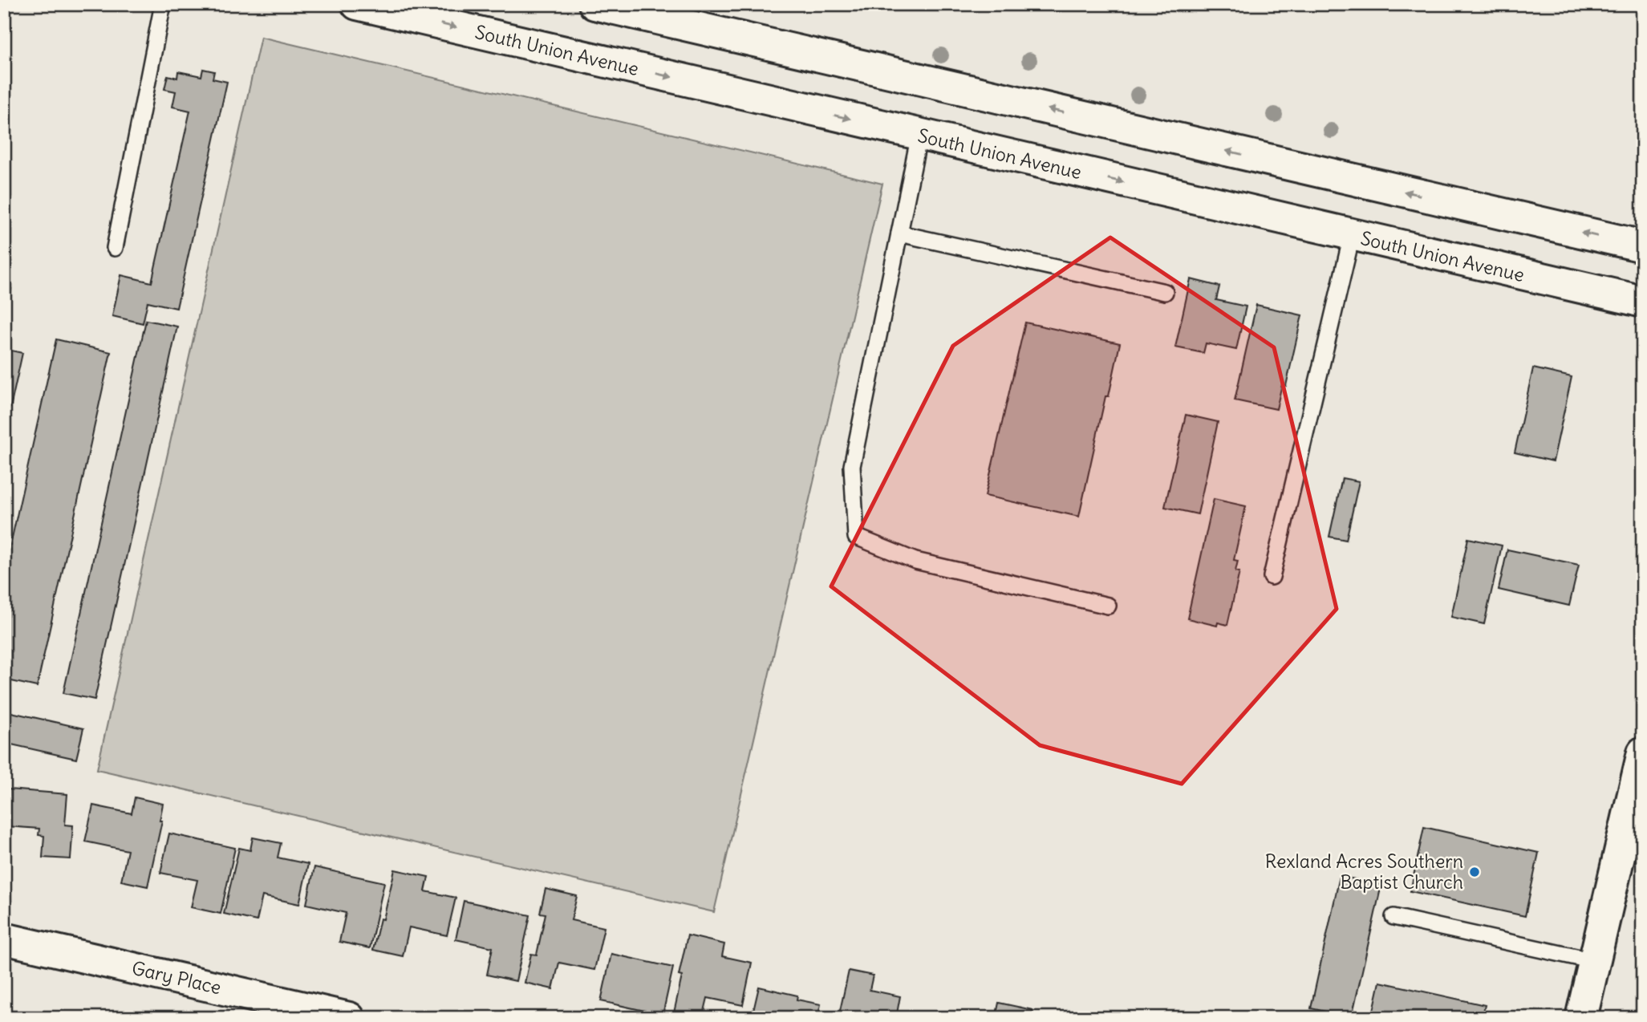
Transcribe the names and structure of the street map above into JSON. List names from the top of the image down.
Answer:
{
  "streets": {
    "main road": ["South Union Avenue", "Gary Place"]
  },
  "places": ["Rexland Acres Southern Baptist Church"]
}
